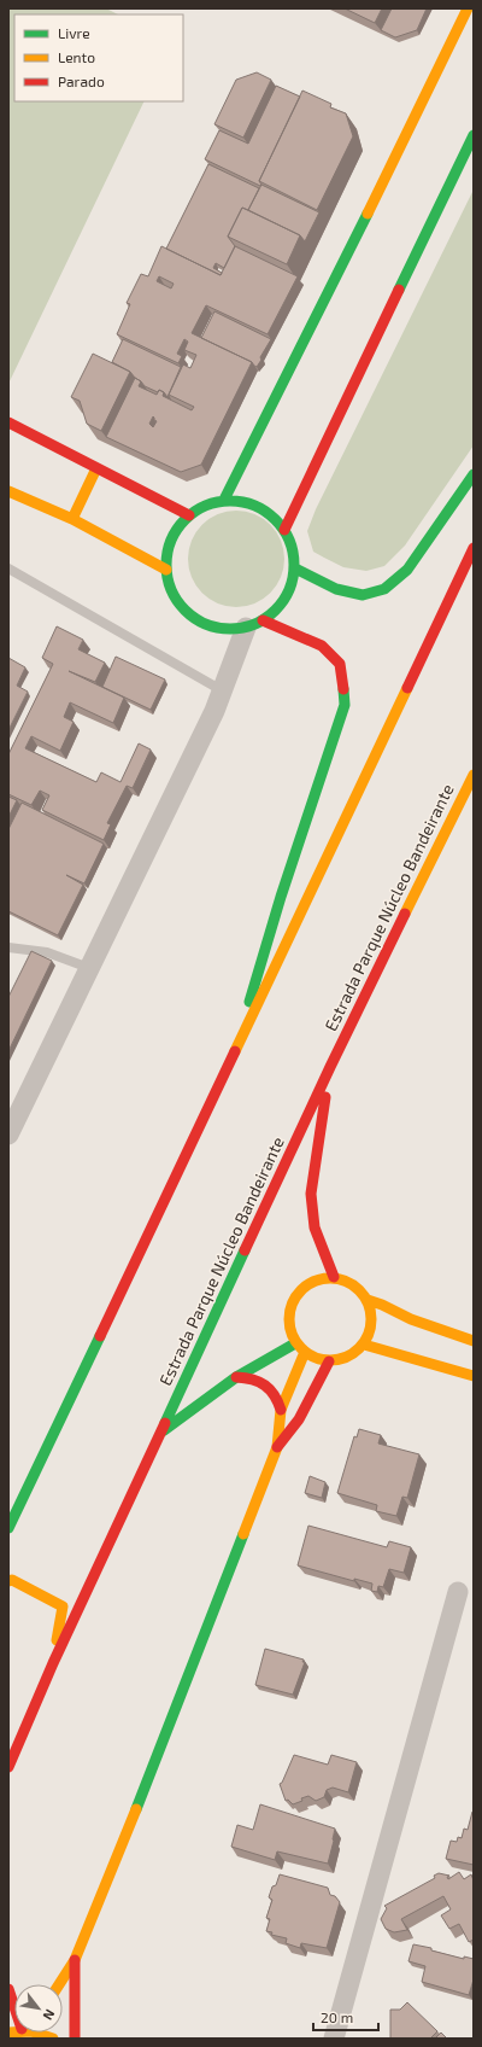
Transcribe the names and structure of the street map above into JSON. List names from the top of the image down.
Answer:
{
  "streets": {
    "main road": ["Estrada Parque Núcleo Bandeirante"]
  },
  "legend": ["Livre", "Lento", "Parado"],
  "scale_bar": "20 m",
  "north": "bottom right"
}
